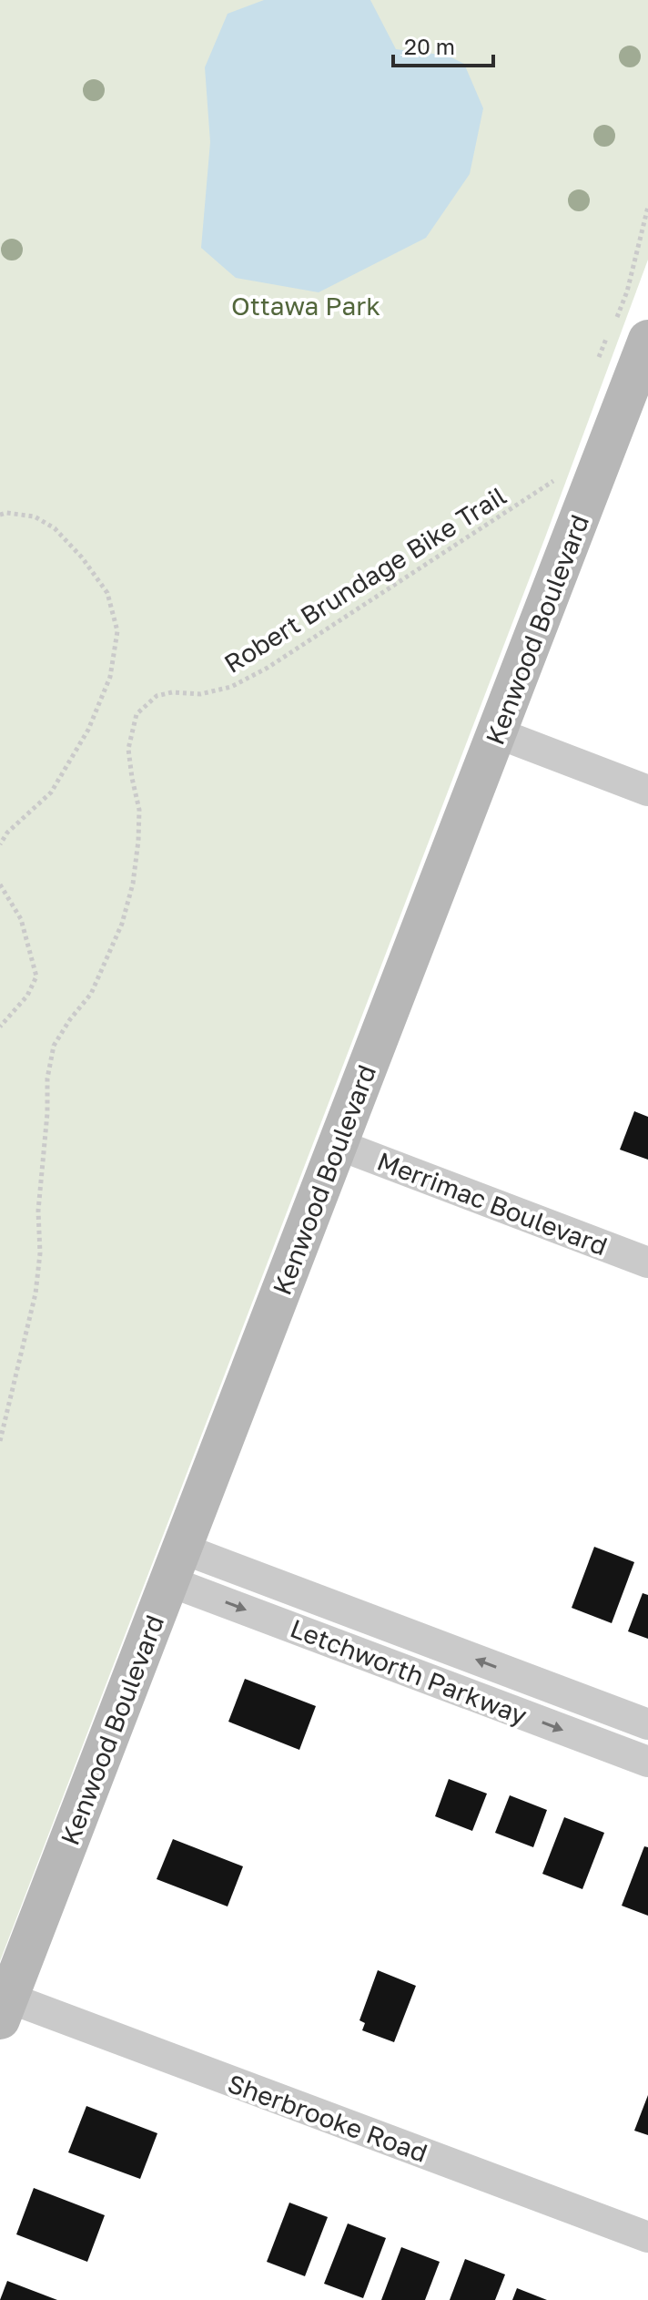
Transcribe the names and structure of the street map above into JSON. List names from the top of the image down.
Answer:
{
  "streets": {
    "street": [
      "Kenwood Boulevard",
      "Merrimac Boulevard",
      "Letchworth Parkway",
      "Sherbrooke Road"
    ],
    "path": ["Robert Brundage Bike Trail"]
  },
  "crossings": [
    ["Kenwood Boulevard", "Merrimac Boulevard"],
    ["Kenwood Boulevard", "Letchworth Parkway"],
    ["Kenwood Boulevard", "Sherbrooke Road"]
  ],
  "parks": ["Ottawa Park"],
  "scale_bar": "20 m"
}
